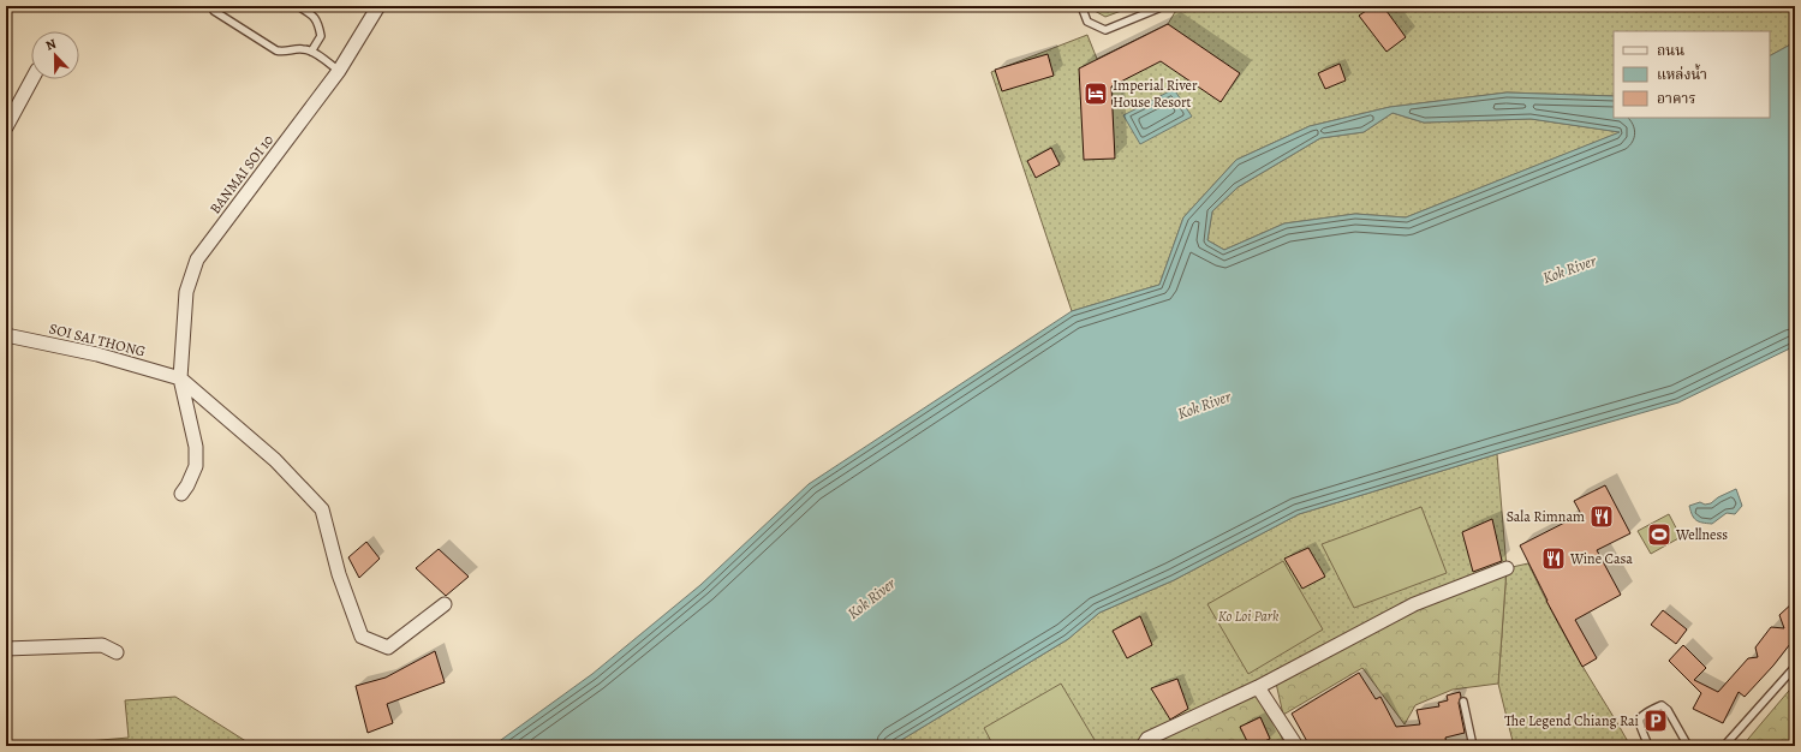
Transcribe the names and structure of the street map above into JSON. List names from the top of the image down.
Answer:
{
  "streets": {
    "street": ["BANMAI SOI 10", "SOI SAI THONG"]
  },
  "crossings": [
    ["BANMAI SOI 10", "SOI SAI THONG"]
  ],
  "water": ["Kok River"],
  "parks": ["Ko Loi Park"],
  "places": {
    "hotel": ["Imperial River House Resort"],
    "restaurant": ["Sala Rimnam", "Wine Casa"],
    "sports": ["Wellness"],
    "parking": ["The Legend Chiang Rai"]
  },
  "legend": ["ถนน", "แหล่งน้ำ", "อาคาร"],
  "north": "top"
}
